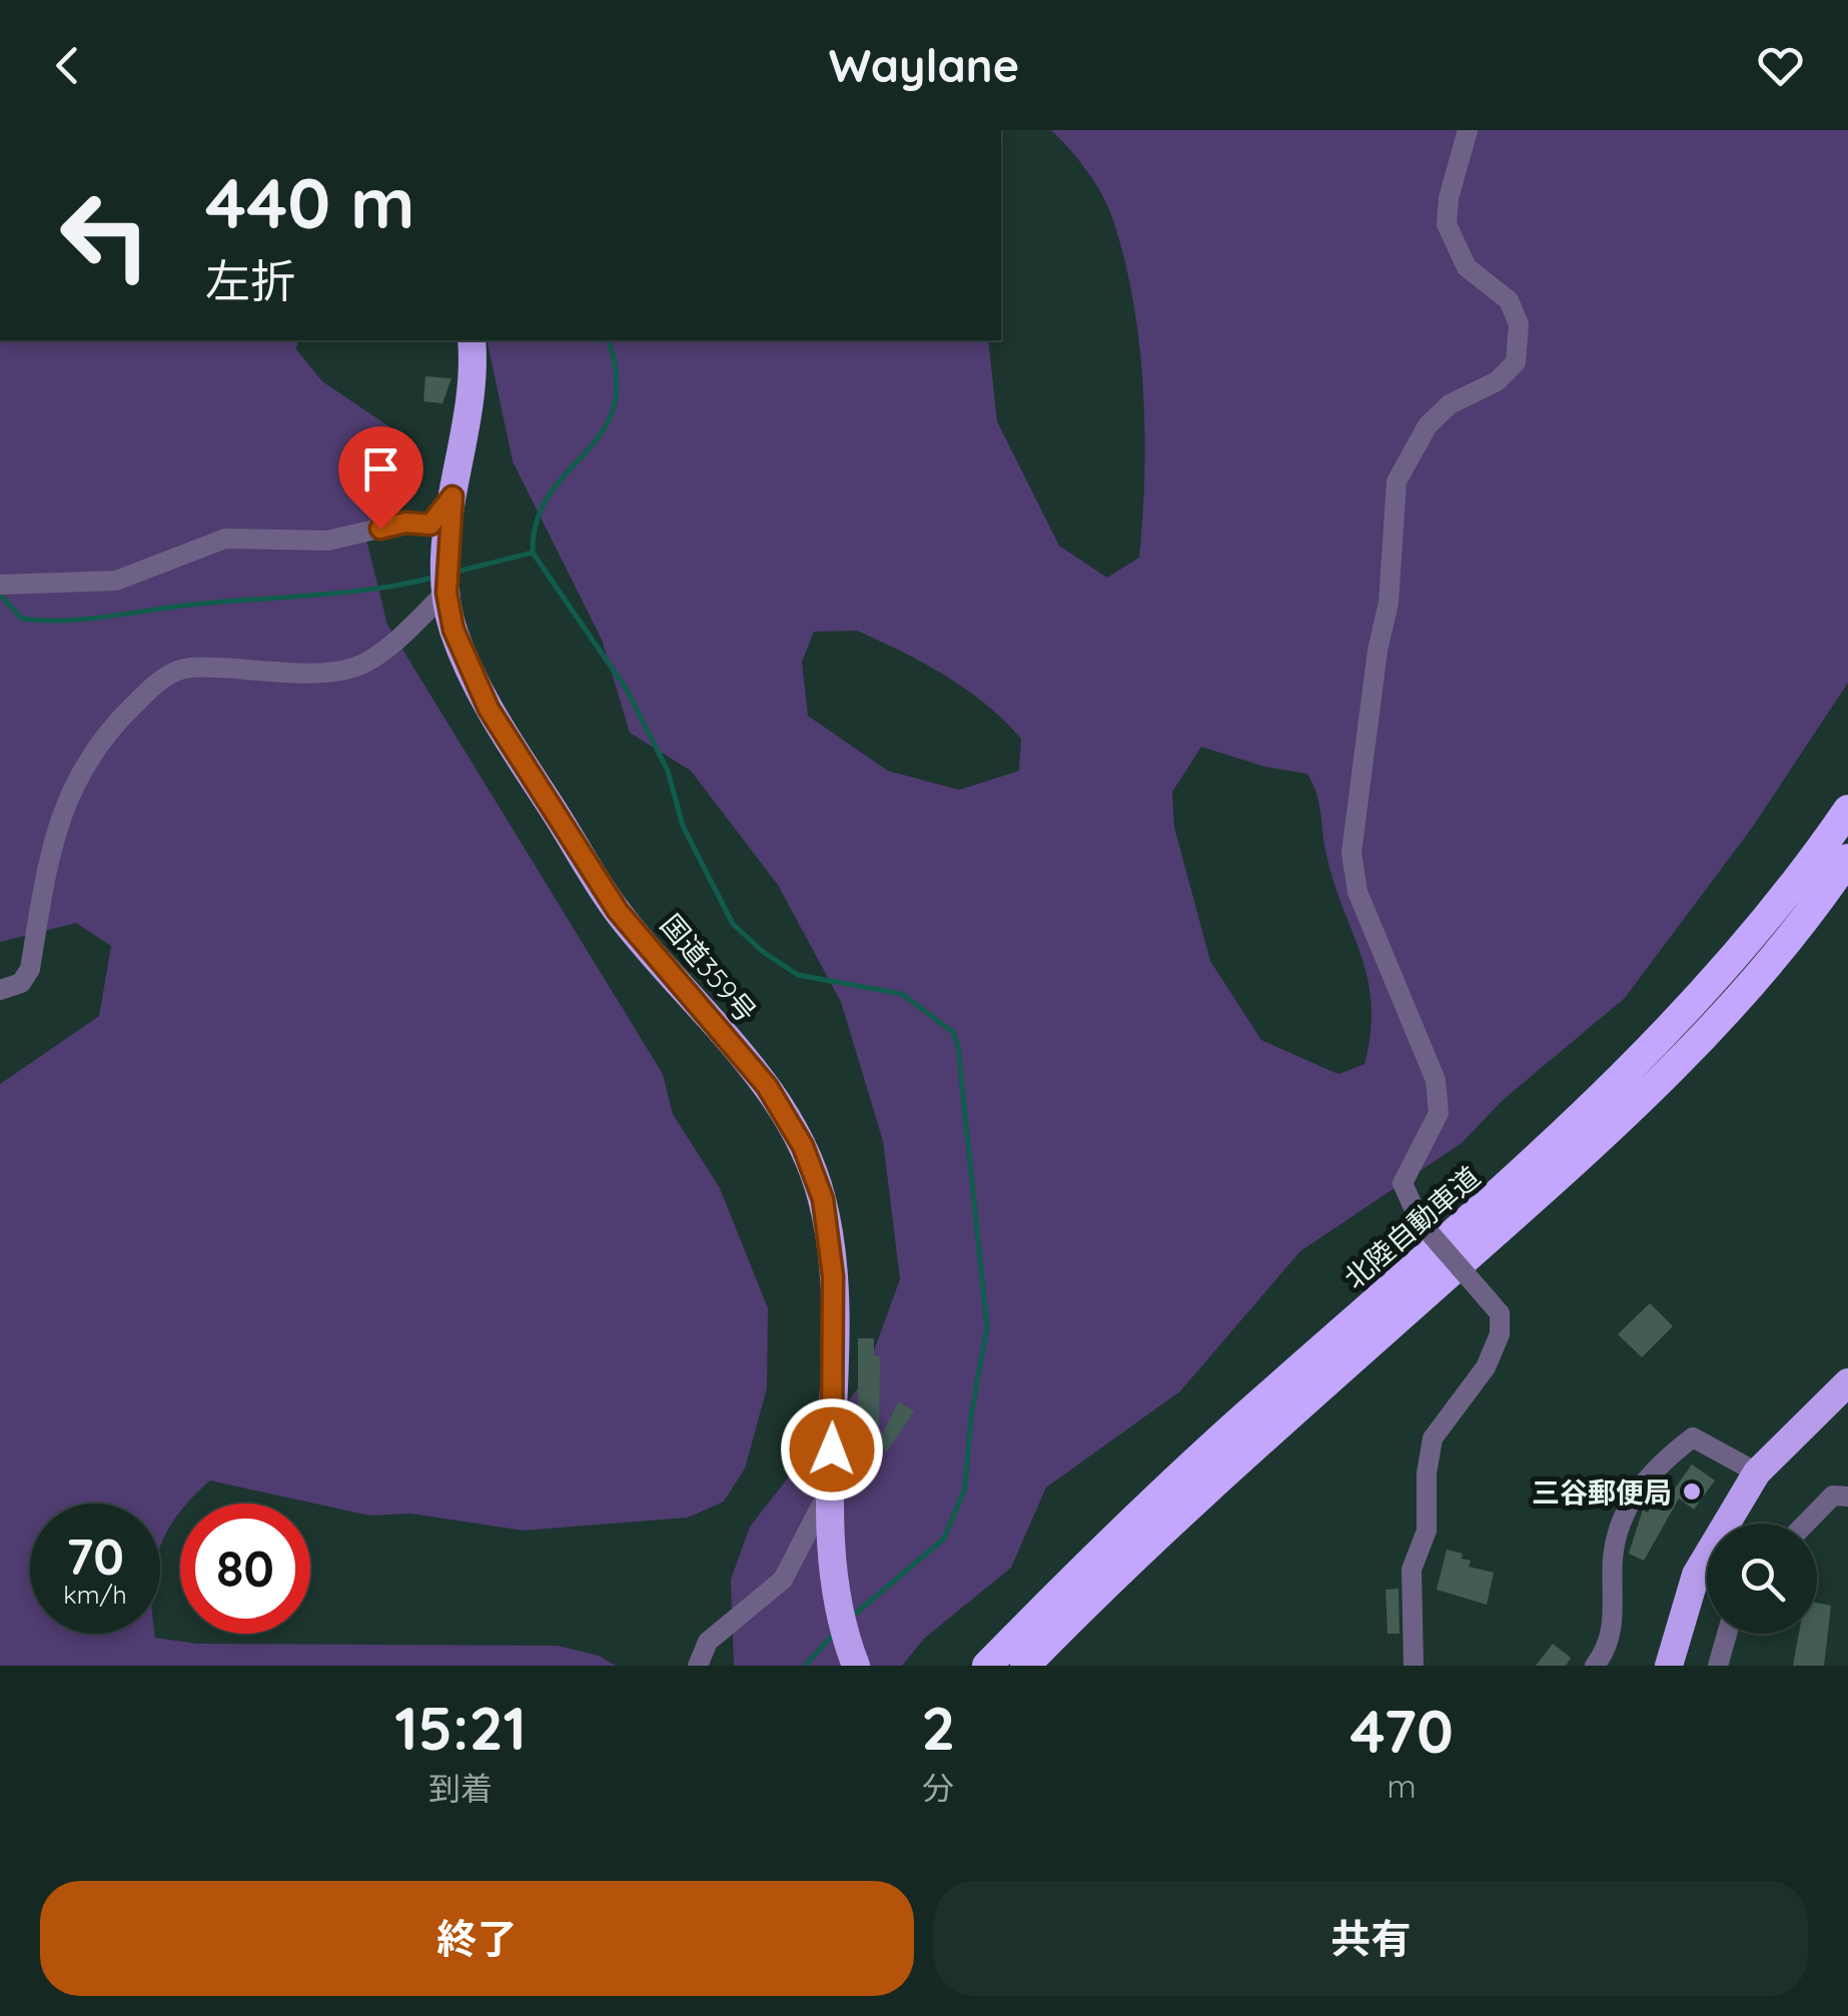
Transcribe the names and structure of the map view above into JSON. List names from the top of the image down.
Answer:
{
  "streets": {
    "highway": ["国道359号", "北陸自動車道"]
  },
  "places": ["三谷郵便局"],
  "page": {
    "header": "Waylane",
    "turn": ["440 m", "左折"],
    "speed": "70 km/h",
    "limit": "80",
    "eta": [
      "15:21",
      "到着",
      "2",
      "分",
      "470",
      "m"
    ],
    "buttons": ["終了", "共有"]
  }
}
